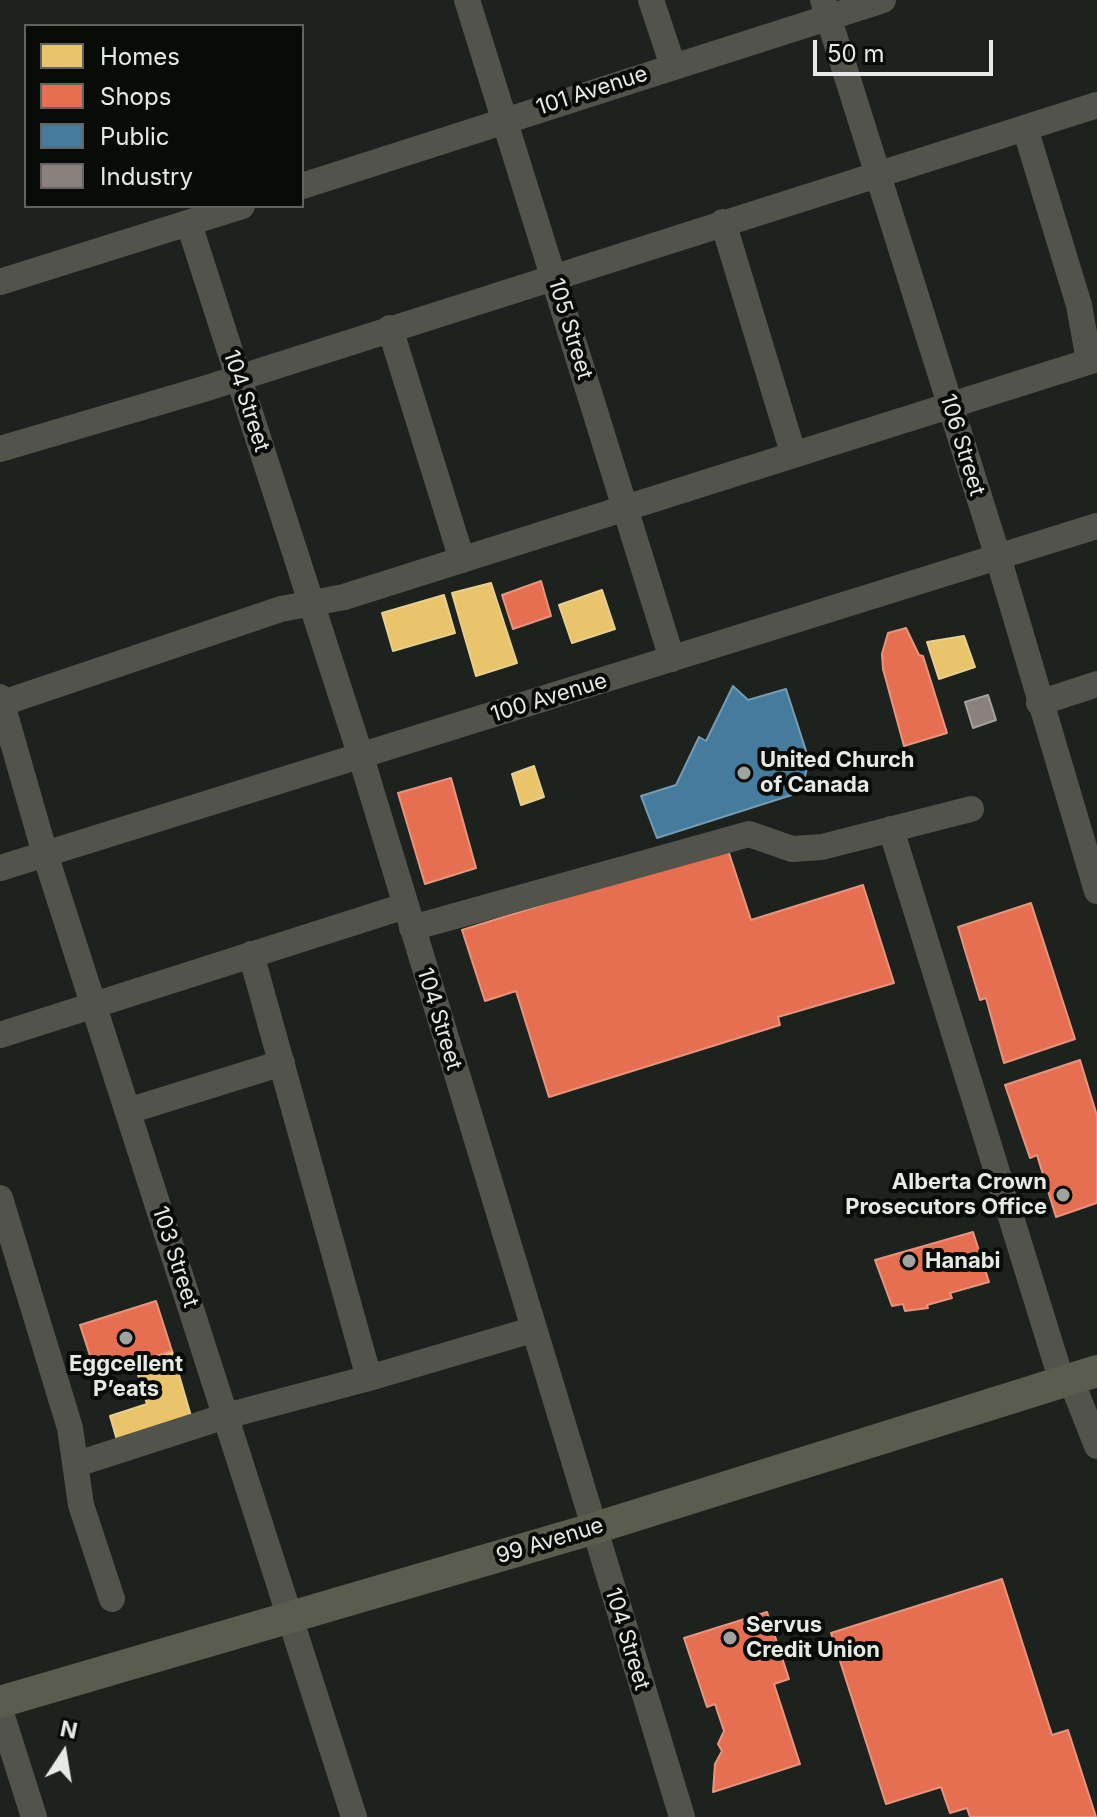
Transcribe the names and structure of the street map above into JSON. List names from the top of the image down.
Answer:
{
  "streets": {
    "main road": ["99 Avenue"],
    "street": [
      "101 Avenue",
      "105 Street",
      "104 Street",
      "106 Street",
      "100 Avenue",
      "103 Street"
    ]
  },
  "crossings": [
    ["101 Avenue", "105 Street"],
    ["101 Avenue", "106 Street"],
    ["105 Street", "100 Avenue"],
    ["104 Street", "100 Avenue"],
    ["104 Street", "99 Avenue"],
    ["106 Street", "100 Avenue"],
    ["100 Avenue", "103 Street"],
    ["103 Street", "99 Avenue"]
  ],
  "places": [
    "United Church of Canada",
    "Alberta Crown Prosecutors Office",
    "Hanabi",
    "Eggcellent P’eats",
    "Servus Credit Union"
  ],
  "legend": [
    "Homes",
    "Shops",
    "Public",
    "Industry"
  ],
  "scale_bar": "50 m",
  "north": "top"
}
